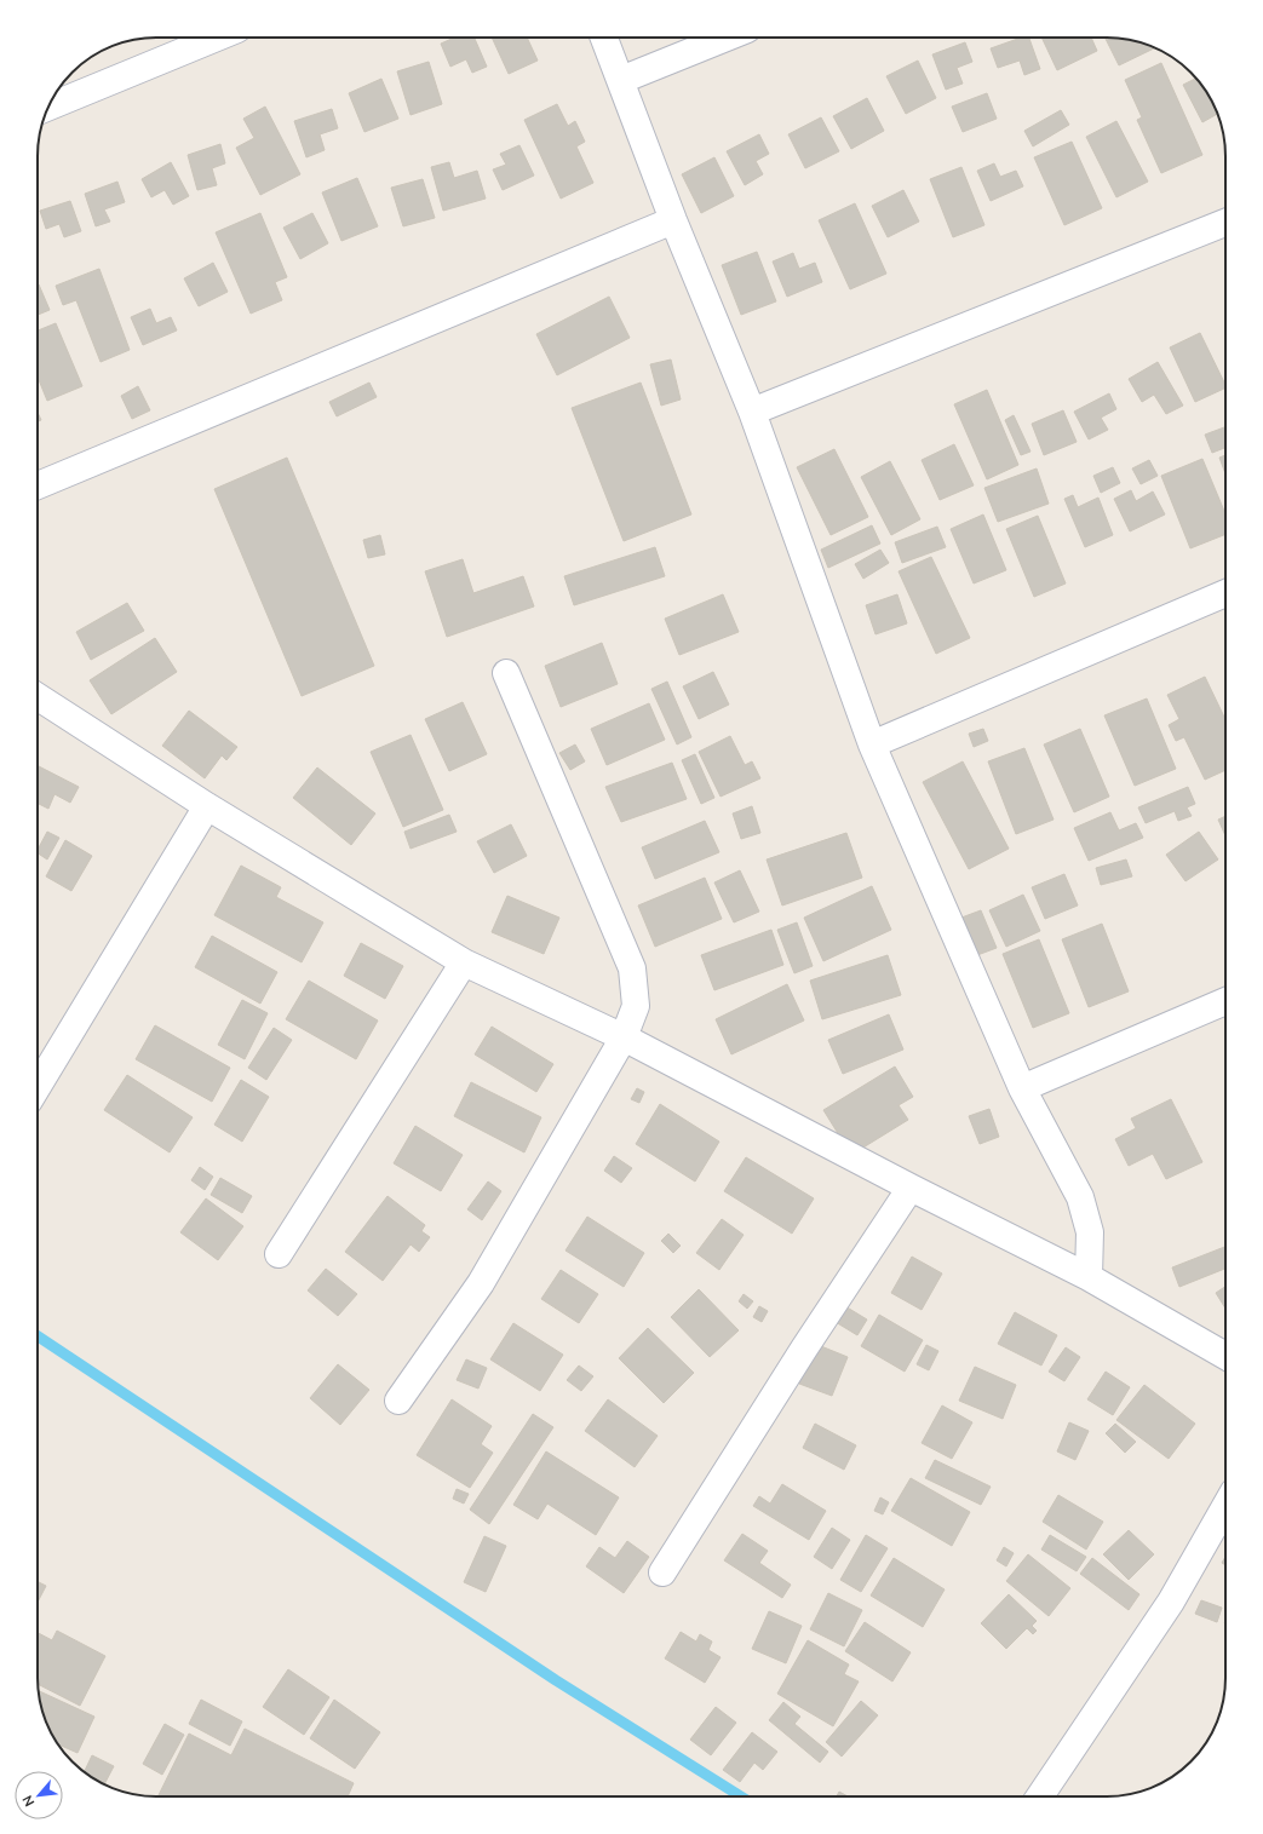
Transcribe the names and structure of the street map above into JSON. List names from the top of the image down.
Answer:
{
  "north": "bottom left"
}
